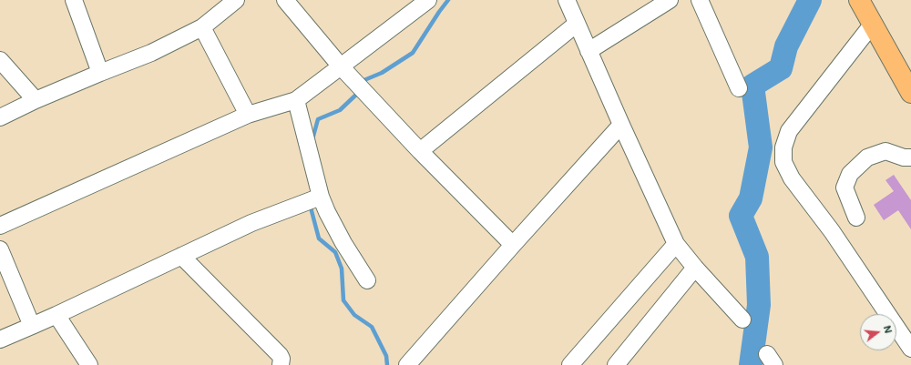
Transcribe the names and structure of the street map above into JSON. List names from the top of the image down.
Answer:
{
  "north": "right"
}
